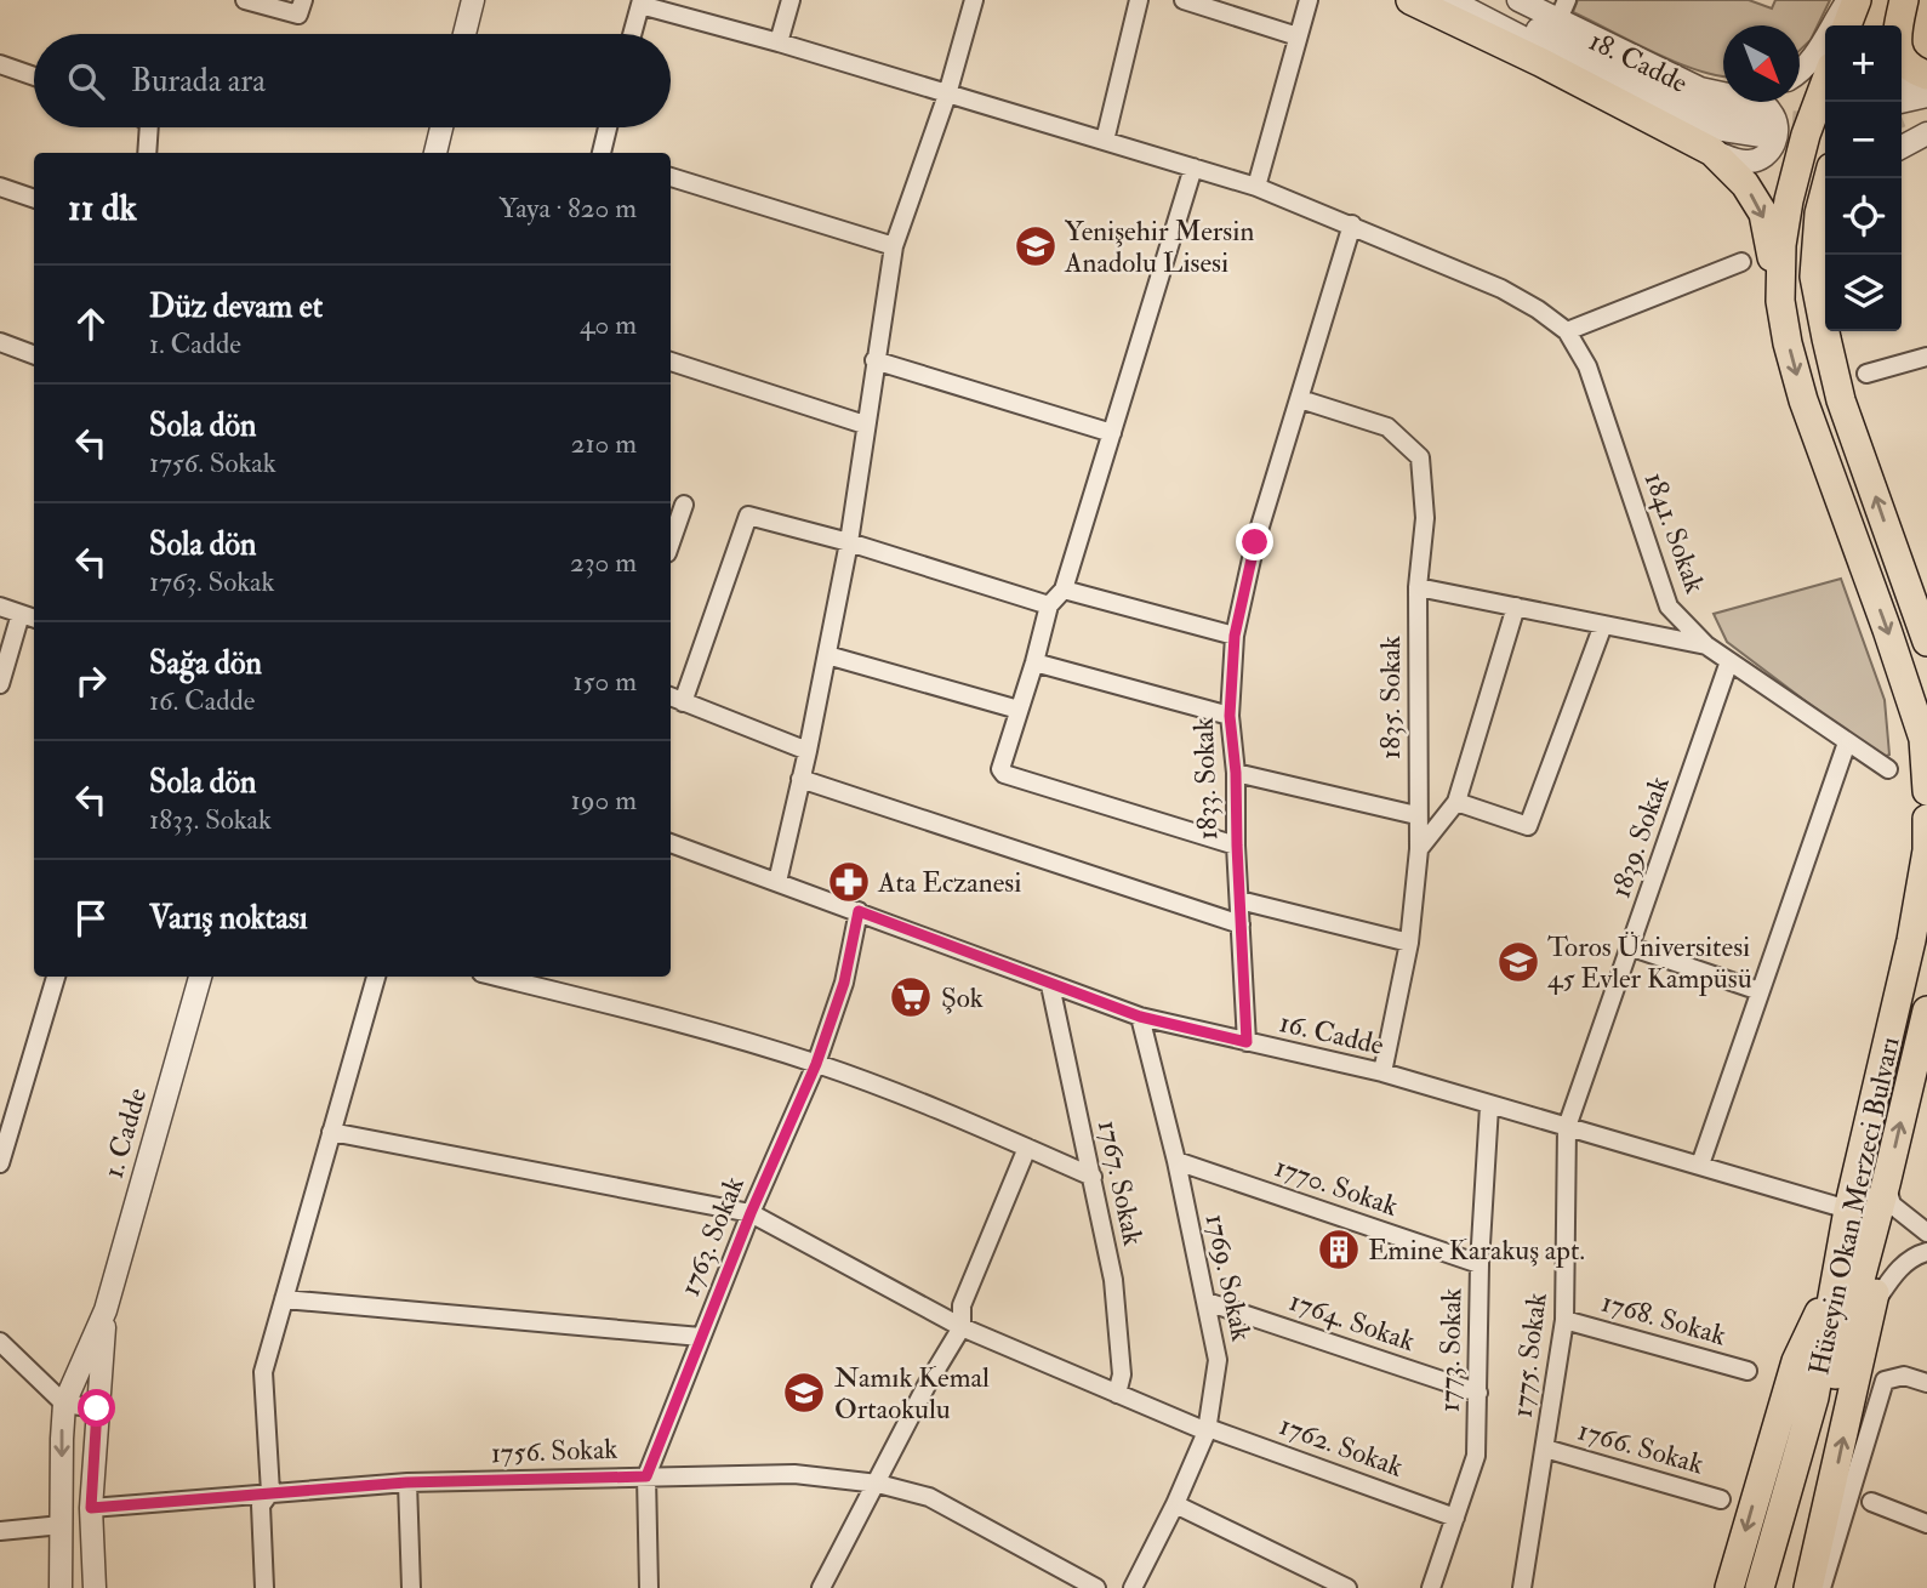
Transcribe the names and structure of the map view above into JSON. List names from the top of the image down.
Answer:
{
  "streets": {
    "main road": ["Hüseyin Okan Merzeci Bulvarı"],
    "street": [
      "18. Cadde",
      "1841. Sokak",
      "1835. Sokak",
      "1833. Sokak",
      "1839. Sokak",
      "16. Cadde",
      "1. Cadde",
      "1767. Sokak",
      "1770. Sokak",
      "1763. Sokak",
      "1769. Sokak",
      "1768. Sokak",
      "1764. Sokak",
      "1773. Sokak",
      "1775. Sokak",
      "1762. Sokak",
      "1766. Sokak",
      "1756. Sokak"
    ]
  },
  "crossings": [
    ["1841. Sokak", "1833. Sokak"],
    ["1841. Sokak", "1839. Sokak"],
    ["1835. Sokak", "1833. Sokak"],
    ["1835. Sokak", "16. Cadde"],
    ["1833. Sokak", "16. Cadde"],
    ["1839. Sokak", "16. Cadde"],
    ["1839. Sokak", "1775. Sokak"],
    ["16. Cadde", "1767. Sokak"],
    ["16. Cadde", "Hüseyin Okan Merzeci Bulvarı"],
    ["16. Cadde", "1763. Sokak"],
    ["16. Cadde", "1769. Sokak"],
    ["16. Cadde", "1773. Sokak"],
    ["16. Cadde", "1775. Sokak"],
    ["1. Cadde", "1756. Sokak"],
    ["1767. Sokak", "1762. Sokak"],
    ["1770. Sokak", "1769. Sokak"],
    ["1770. Sokak", "1773. Sokak"],
    ["1763. Sokak", "1762. Sokak"],
    ["1763. Sokak", "1756. Sokak"],
    ["1769. Sokak", "1764. Sokak"],
    ["1769. Sokak", "1762. Sokak"],
    ["1768. Sokak", "1775. Sokak"],
    ["1764. Sokak", "1773. Sokak"],
    ["1773. Sokak", "1762. Sokak"],
    ["1775. Sokak", "1766. Sokak"]
  ],
  "places": {
    "school or university": ["Yenişehir Mersin Anadolu Lisesi", "Toros Üniversitesi 45 Evler Kampüsü", "Namık Kemal Ortaokulu"],
    "pharmacy": ["Ata Eczanesi"],
    "supermarket": ["Şok"],
    "building": ["Emine Karakuş apt."]
  },
  "north": "bottom right",
  "page": {
    "map_buttons": ["+", "−"],
    "search": "Burada ara",
    "heading": ["11 dk", "Yaya · 820 m"],
    "list": [
      ["Düz devam et", "1. Cadde", "40 m"],
      ["Sola dön", "1756. Sokak", "210 m"],
      ["Sola dön", "1763. Sokak", "230 m"],
      ["Sağa dön", "16. Cadde", "150 m"],
      ["Sola dön", "1833. Sokak", "190 m"],
      "Varış noktası"
    ]
  }
}
